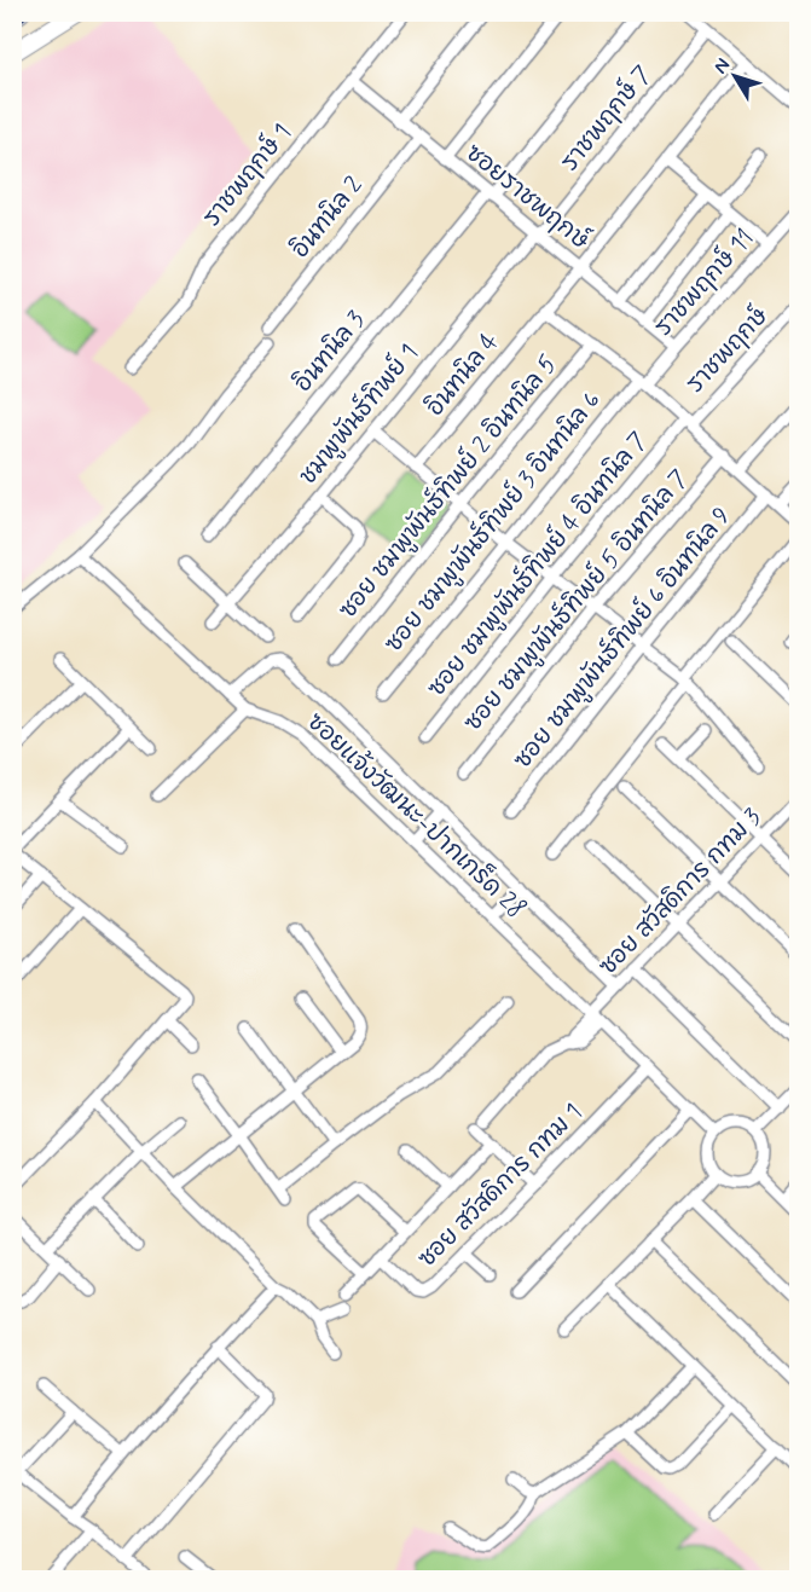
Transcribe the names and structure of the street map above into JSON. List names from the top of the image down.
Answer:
{
  "streets": {
    "street": [
      "ราชพฤกษ์ 7",
      "ราชพฤกษ์ 1",
      "ซอยราชพฤกษ์",
      "อินทนิล 2",
      "ราชพฤกษ์ 11",
      "ราชพฤกษ์",
      "อินทนิล 3",
      "อินทนิล 4",
      "ชมพูพันธ์ทิพย์ 1",
      "ซอย ชมพูพันธ์ทิพย์ 2 อินทนิล 5",
      "ซอย ชมพูพันธ์ทิพย์ 3 อินทนิล 6",
      "ซอย ชมพูพันธ์ทิพย์ 4 อินทนิล 7",
      "ซอย ชมพูพันธ์ทิพย์ 5 อินทนิล 7",
      "ซอย ชมพูพันธ์ทิพย์ 6 อินทนิล 9",
      "ซอยแจ้งวัฒนะ-ปากเกร็ด 28",
      "ซอย สวัสดิการ กทม 3",
      "ซอย สวัสดิการ กทม 1"
    ]
  },
  "crossings": [
    ["ราชพฤกษ์ 7", "ซอยราชพฤกษ์"],
    ["ราชพฤกษ์ 7", "ชมพูพันธ์ทิพย์ 1"],
    ["ราชพฤกษ์ 1", "ซอยราชพฤกษ์"],
    ["ซอยราชพฤกษ์", "อินทนิล 2"],
    ["ซอยราชพฤกษ์", "ราชพฤกษ์ 11"],
    ["ซอยราชพฤกษ์", "อินทนิล 3"],
    ["ซอยราชพฤกษ์", "อินทนิล 4"],
    ["ซอยราชพฤกษ์", "ชมพูพันธ์ทิพย์ 1"],
    ["ราชพฤกษ์ 11", "ซอย ชมพูพันธ์ทิพย์ 3 อินทนิล 6"],
    ["ราชพฤกษ์", "ซอย ชมพูพันธ์ทิพย์ 4 อินทนิล 7"],
    ["ซอยแจ้งวัฒนะ-ปากเกร็ด 28", "ซอย สวัสดิการ กทม 3"],
    ["ซอยแจ้งวัฒนะ-ปากเกร็ด 28", "ซอย สวัสดิการ กทม 1"]
  ],
  "north": "top left"
}
